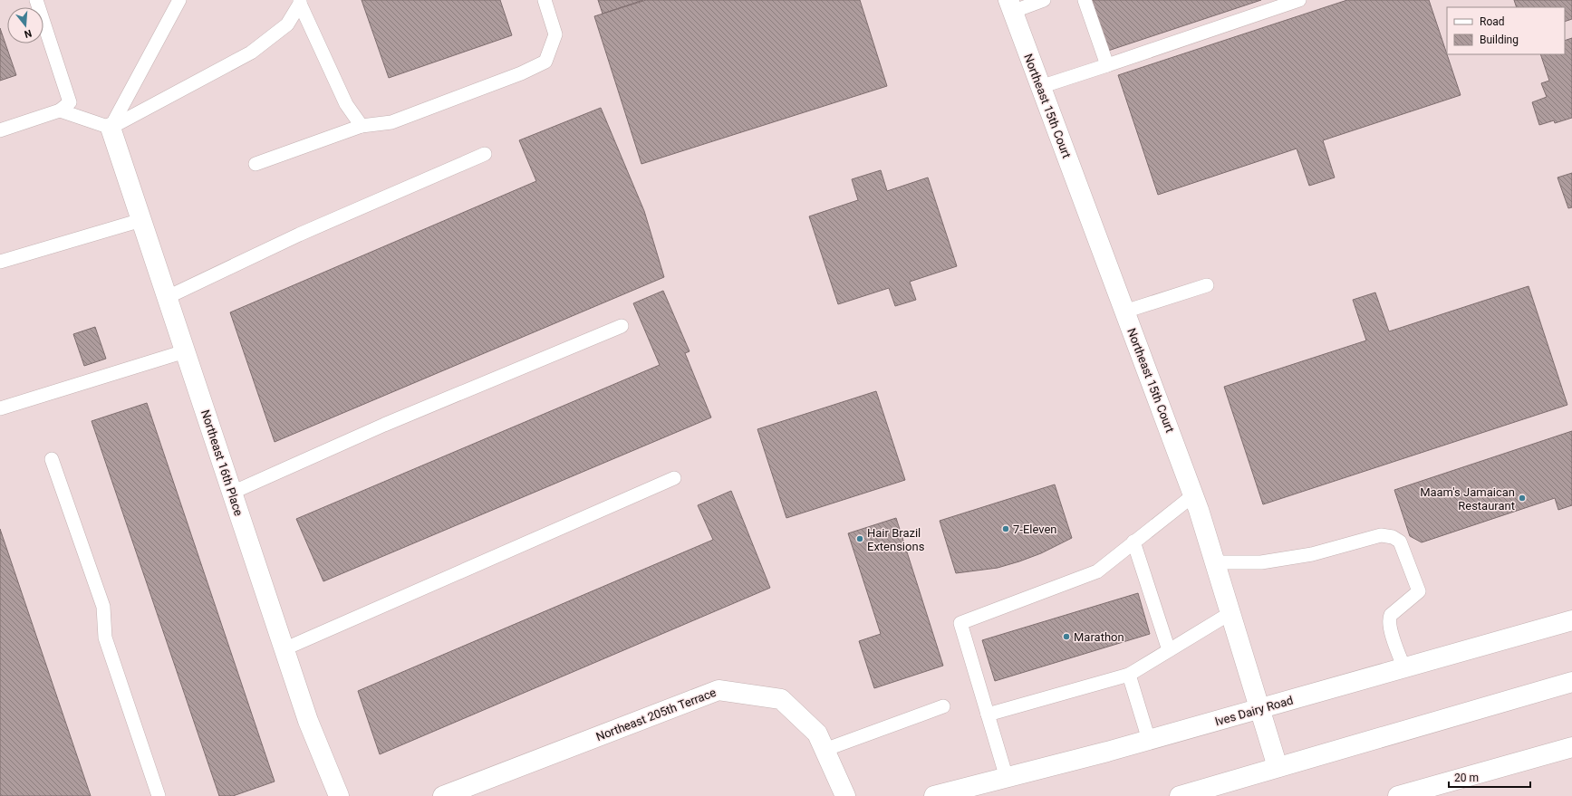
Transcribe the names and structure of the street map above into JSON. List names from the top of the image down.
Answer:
{
  "streets": {
    "street": [
      "Northeast 15th Court",
      "Northeast 16th Place",
      "Ives Dairy Road",
      "Northeast 205th Terrace"
    ]
  },
  "crossings": [
    ["Northeast 15th Court", "Ives Dairy Road"]
  ],
  "places": [
    "Maam's Jamaican Restaurant",
    "7-Eleven",
    "Hair Brazil Extensions",
    "Marathon"
  ],
  "legend": ["Road", "Building"],
  "scale_bar": "20 m",
  "north": "bottom"
}
